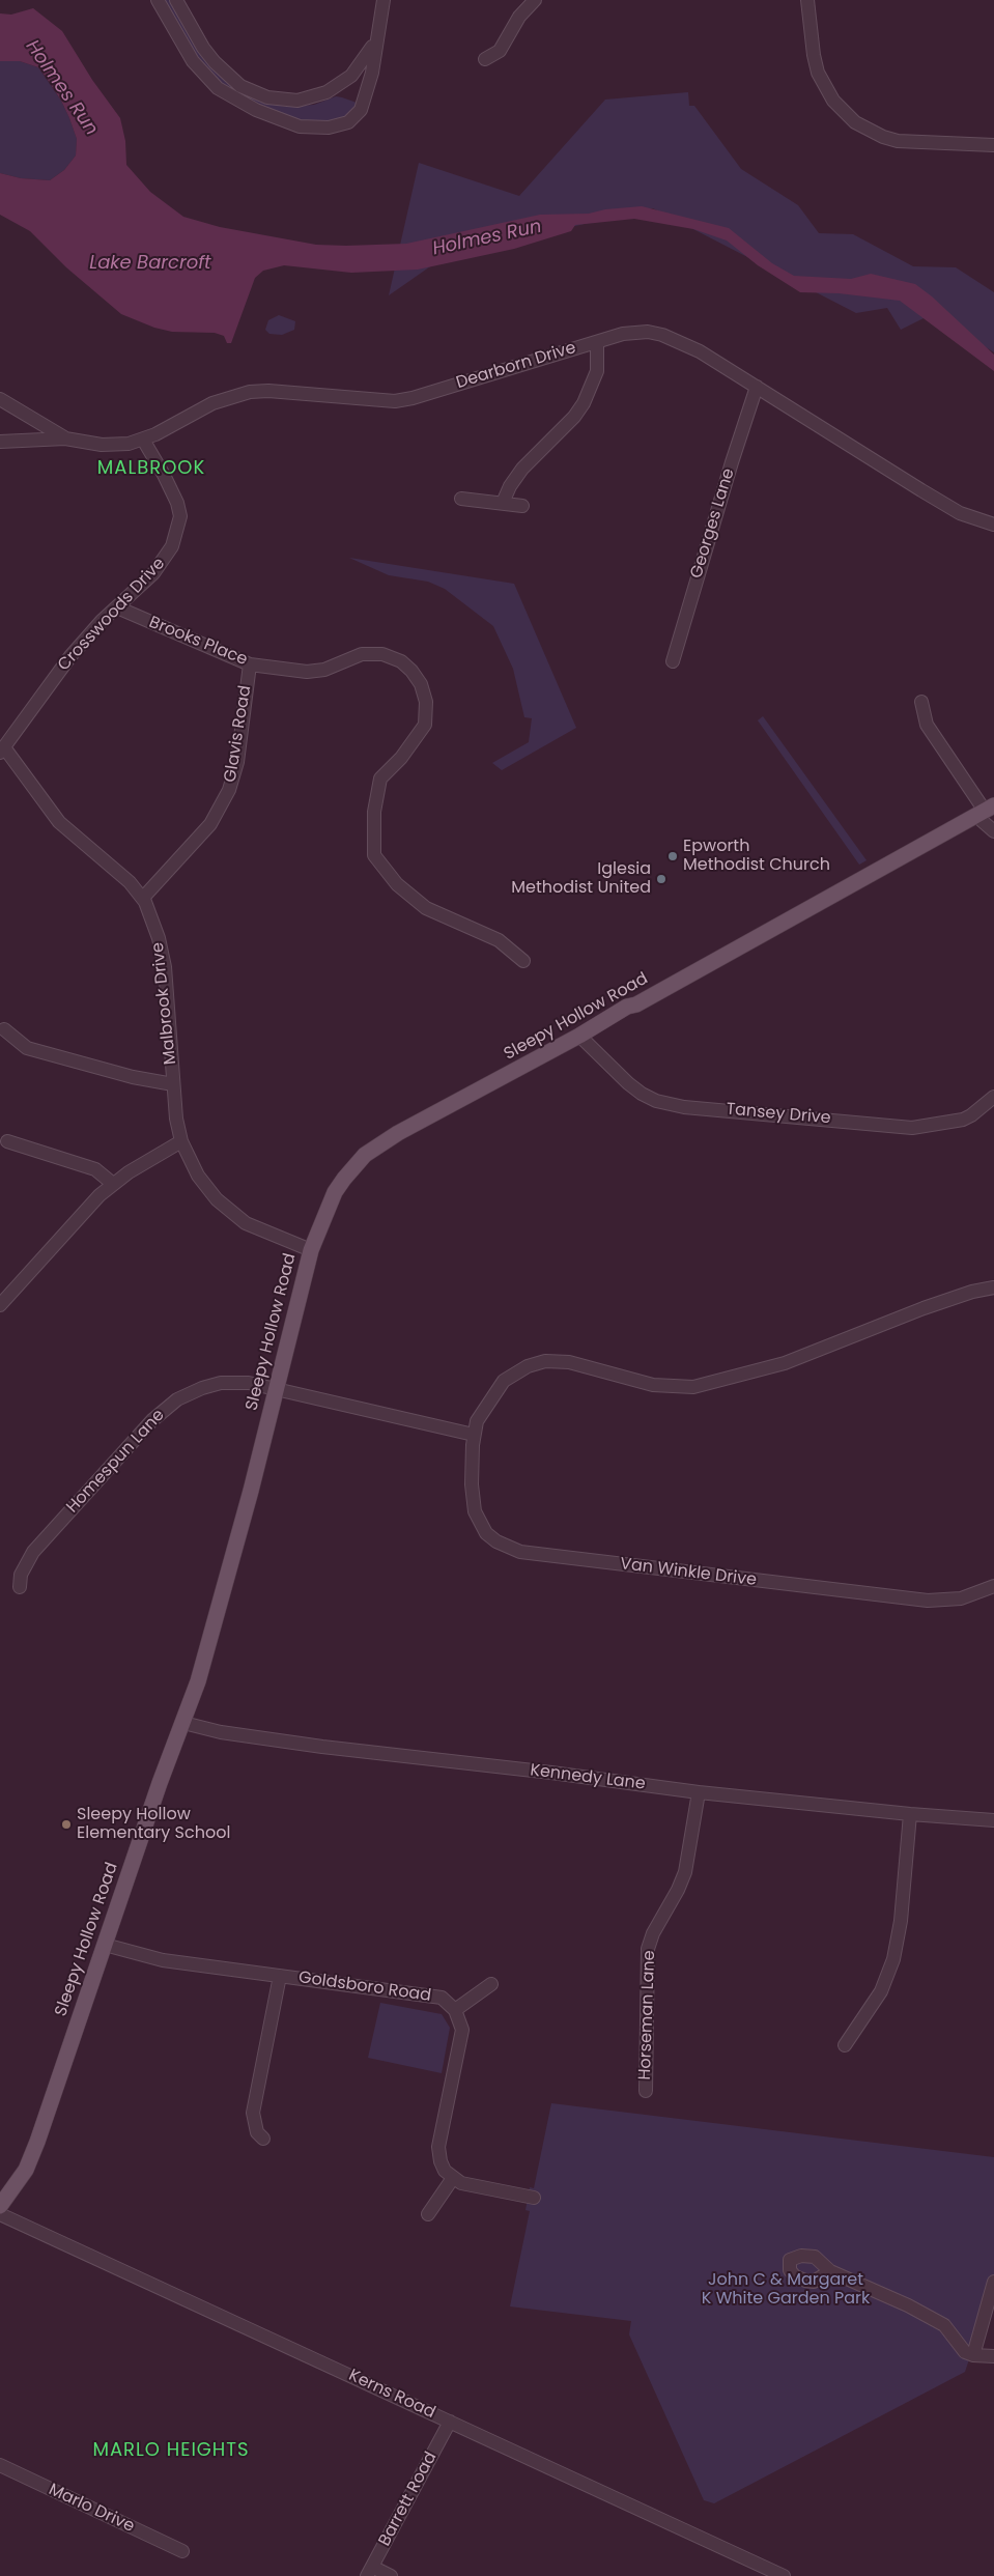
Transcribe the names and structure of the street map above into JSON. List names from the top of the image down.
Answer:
{
  "streets": {
    "main road": ["Sleepy Hollow Road"],
    "street": [
      "Dearborn Drive",
      "Georges Lane",
      "Crosswoods Drive",
      "Brooks Place",
      "Glavis Road",
      "Malbrook Drive",
      "Tansey Drive",
      "Homespun Lane",
      "Van Winkle Drive",
      "Kennedy Lane",
      "Goldsboro Road",
      "Horseman Lane",
      "Kerns Road",
      "Barrett Road",
      "Marlo Drive"
    ]
  },
  "crossings": [
    ["Dearborn Drive", "Georges Lane"],
    ["Dearborn Drive", "Crosswoods Drive"],
    ["Crosswoods Drive", "Brooks Place"],
    ["Crosswoods Drive", "Malbrook Drive"],
    ["Brooks Place", "Glavis Road"],
    ["Glavis Road", "Malbrook Drive"],
    ["Malbrook Drive", "Sleepy Hollow Road"],
    ["Sleepy Hollow Road", "Tansey Drive"],
    ["Sleepy Hollow Road", "Homespun Lane"],
    ["Sleepy Hollow Road", "Kennedy Lane"],
    ["Sleepy Hollow Road", "Goldsboro Road"],
    ["Kennedy Lane", "Horseman Lane"],
    ["Kerns Road", "Barrett Road"]
  ],
  "districts": ["MALBROOK", "MARLO HEIGHTS"],
  "water": ["Holmes Run", "Lake Barcroft"],
  "parks": ["John C & Margaret K White Garden Park"],
  "places": ["Epworth Methodist Church", "Iglesia Methodist United", "Sleepy Hollow Elementary School"]
}
